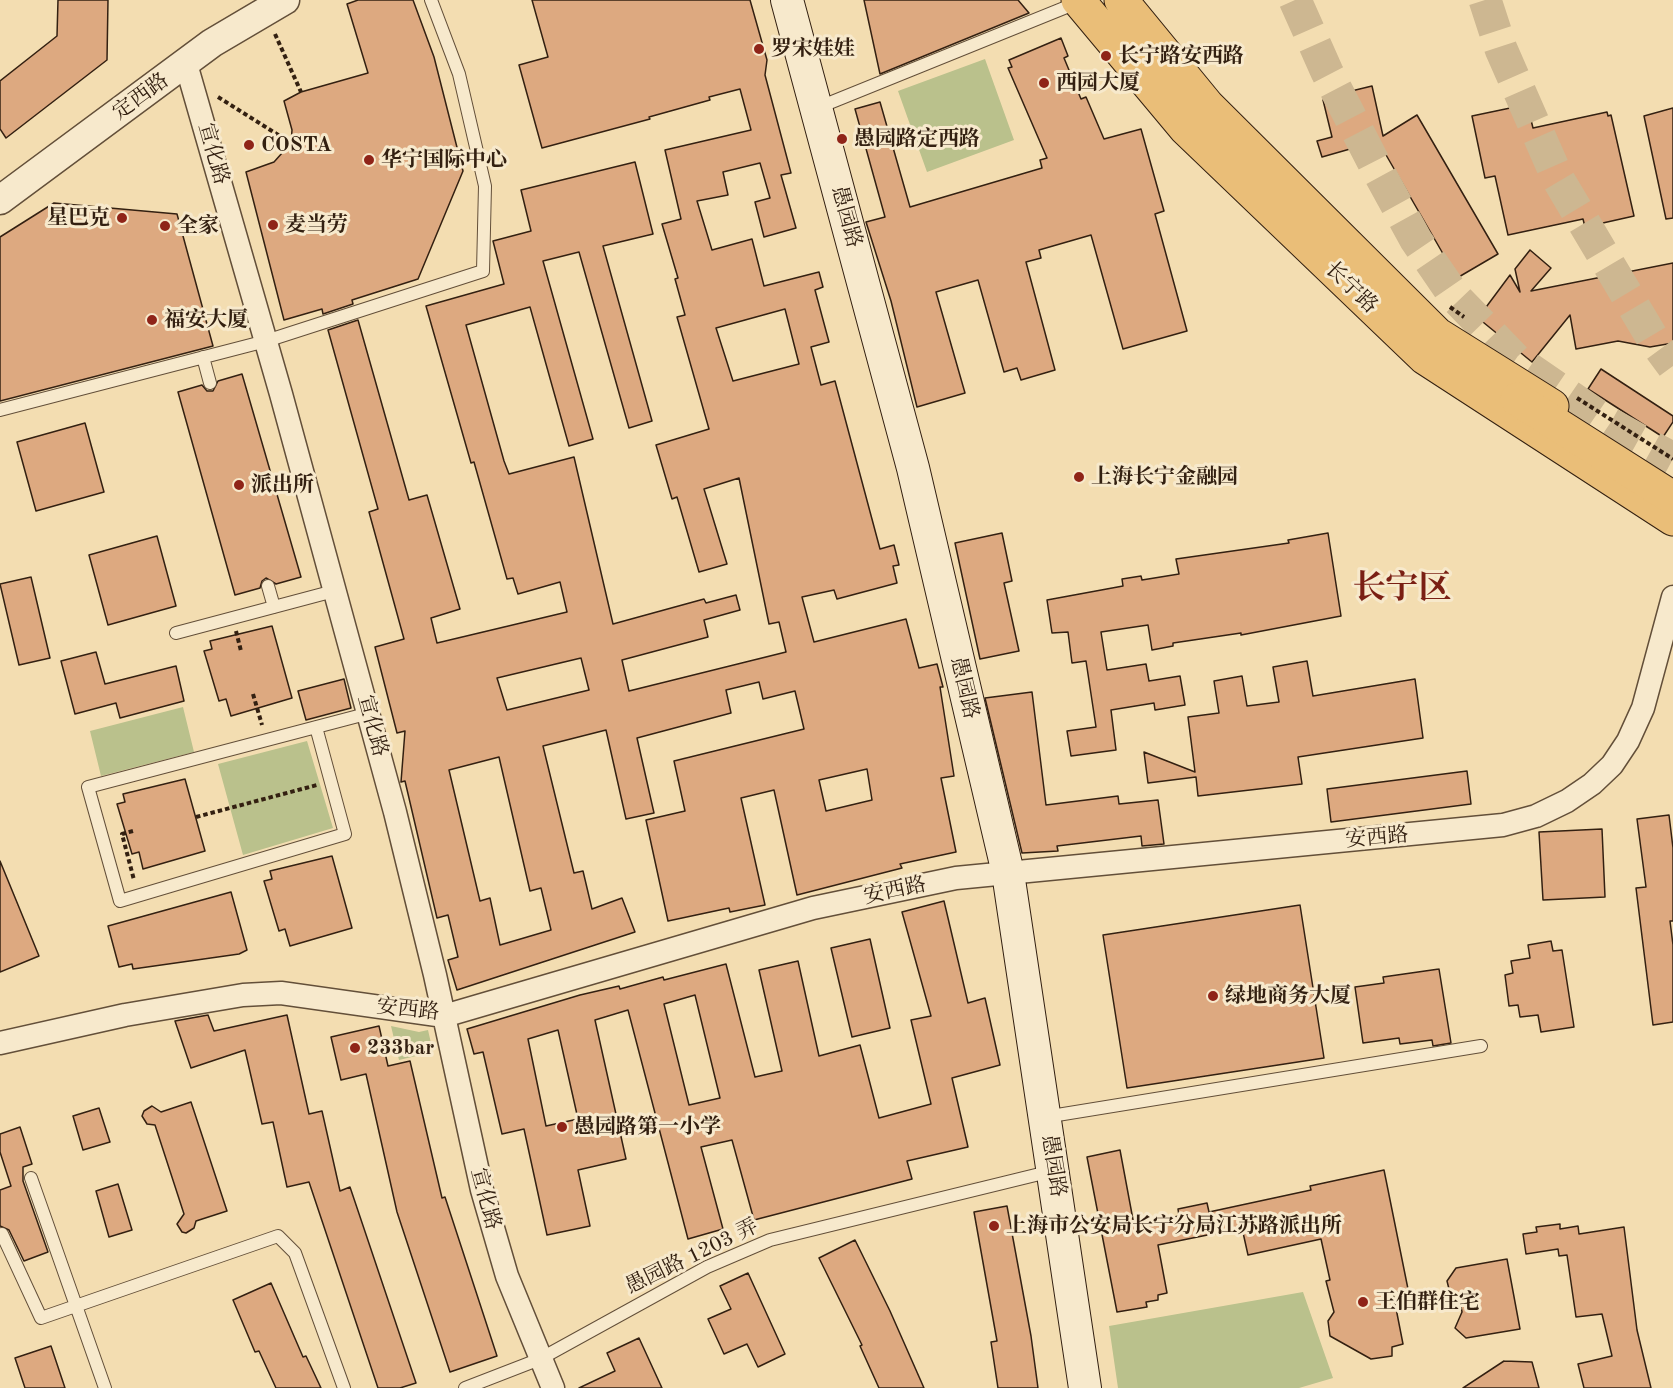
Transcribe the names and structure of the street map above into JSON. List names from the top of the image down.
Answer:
{
  "streets": {
    "main road": ["愚园路", "长宁路"],
    "street": ["定西路", "宣化路", "安西路"],
    "lane": ["愚园路 1203 弄"]
  },
  "crossings": [
    ["定西路", "宣化路"],
    ["宣化路", "安西路"],
    ["宣化路", "愚园路 1203 弄"],
    ["愚园路", "安西路"],
    ["愚园路", "愚园路 1203 弄"]
  ],
  "districts": ["长宁区"],
  "places": [
    "罗宋娃娃",
    "长宁路安西路",
    "西园大厦",
    "愚园路定西路",
    "COSTA",
    "华宁国际中心",
    "星巴克",
    "麦当劳",
    "全家",
    "福安大厦",
    "上海长宁金融园",
    "派出所",
    "绿地商务大厦",
    "233bar",
    "愚园路第一小学",
    "上海市公安局长宁分局江苏路派出所",
    "王伯群住宅"
  ]
}
